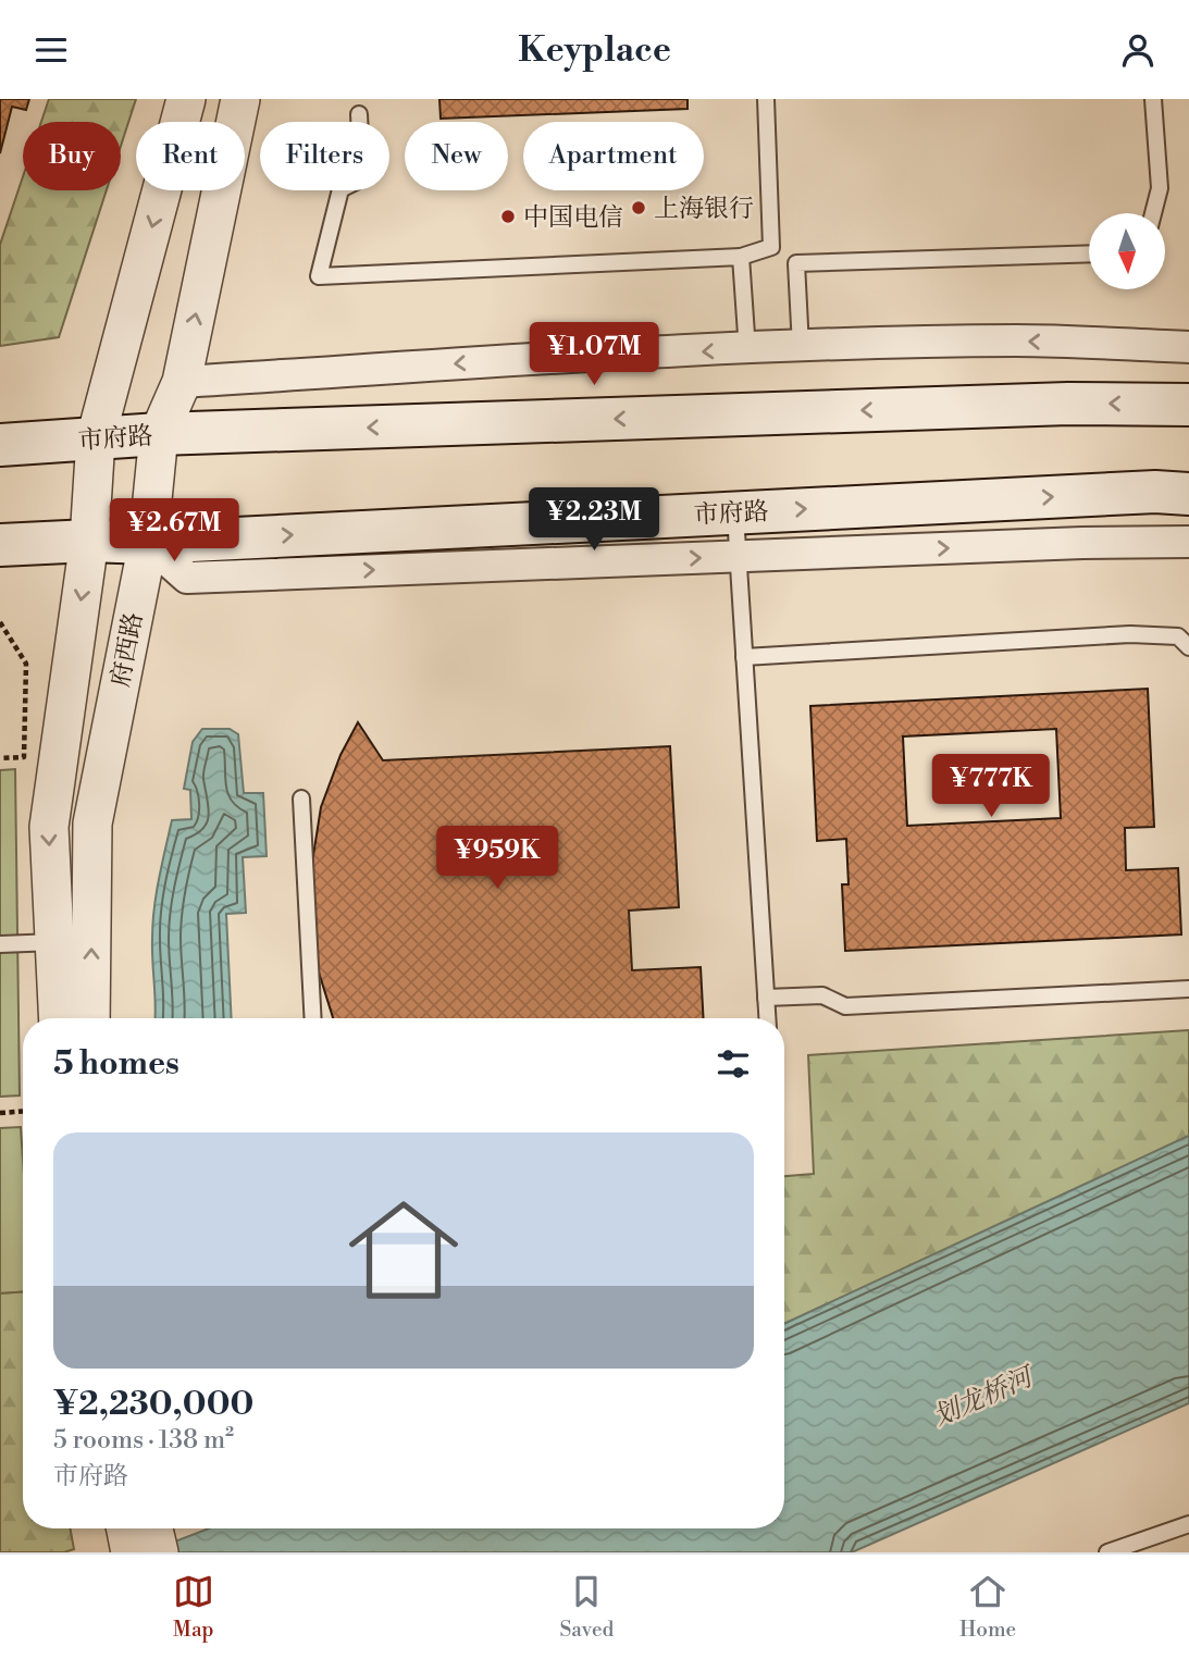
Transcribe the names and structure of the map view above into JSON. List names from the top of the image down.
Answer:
{
  "streets": {
    "main road": ["市府路"],
    "street": ["府西路"]
  },
  "crossings": [
    ["市府路", "府西路"]
  ],
  "water": ["划龙桥河"],
  "places": ["上海银行", "中国电信"],
  "north": "bottom",
  "page": {
    "header": "Keyplace",
    "chip": [
      "Buy",
      "Rent",
      "Filters",
      "New",
      "Apartment"
    ],
    "price": [
      "¥1.07M",
      "¥2.23M",
      "¥2.67M",
      "¥777K",
      "¥959K"
    ],
    "heading": "5 homes",
    "list": [
      {
        "name": "¥2,230,000",
        "note": "5 rooms · 138 m² · 市府路"
      }
    ],
    "tabs": ["Map", "Saved", "Home"]
  }
}
